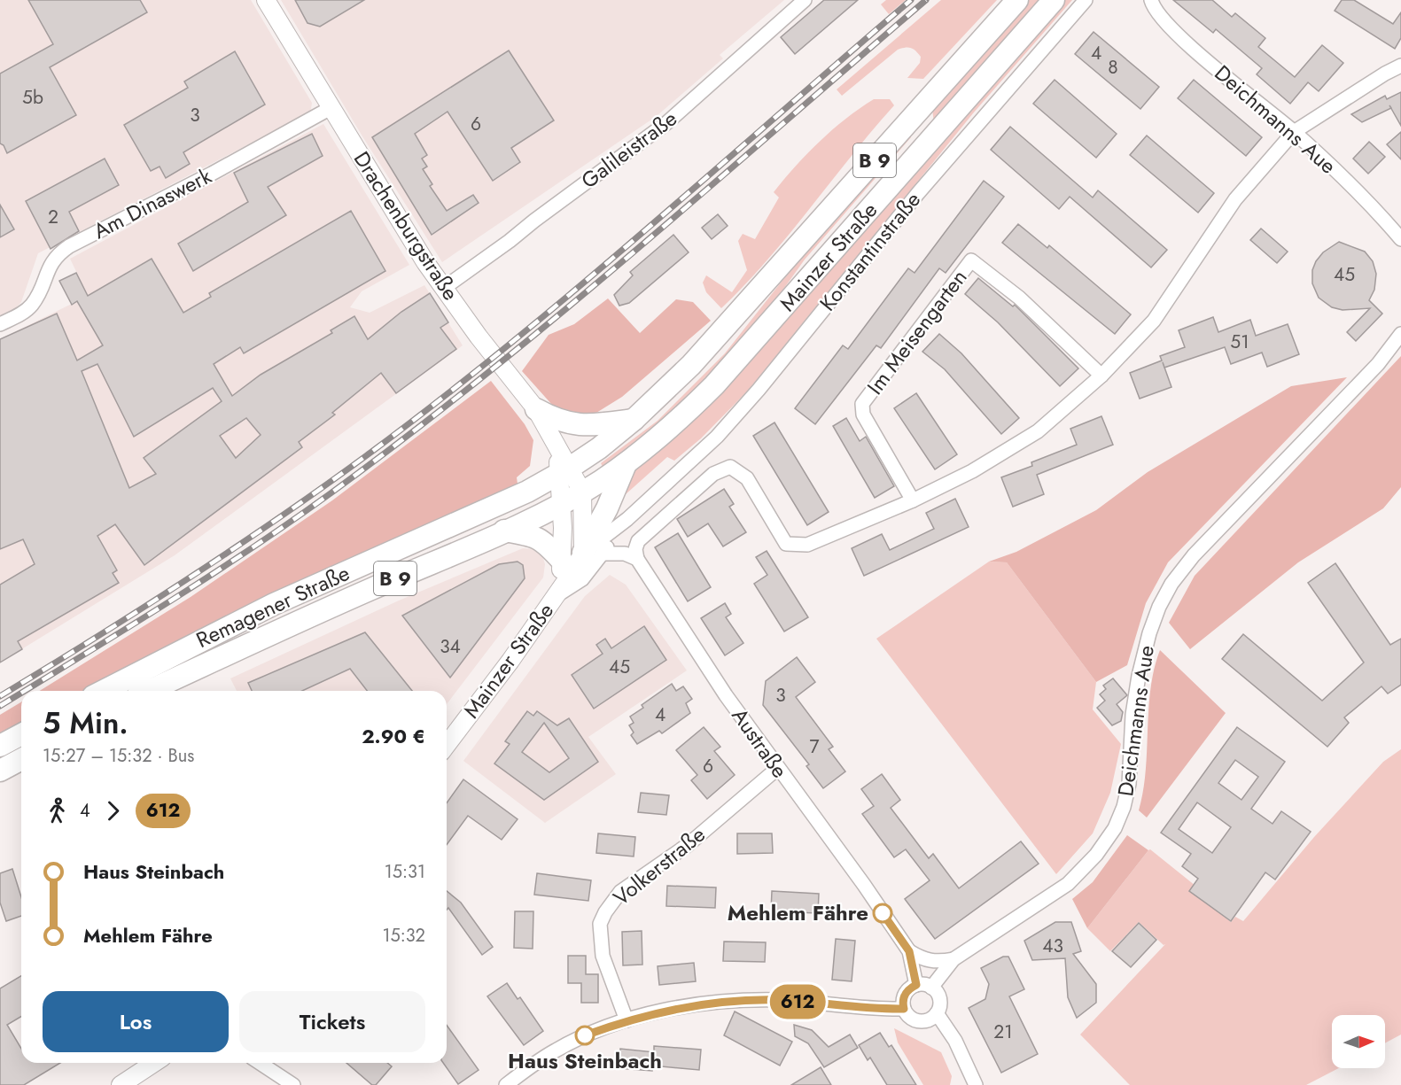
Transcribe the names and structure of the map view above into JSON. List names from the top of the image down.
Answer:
{
  "streets": {
    "main road": ["B 9", "Mainzer Straße", "Remagener Straße"],
    "street": [
      "Deichmanns Aue",
      "Galileistraße",
      "Am Dinaswerk",
      "Drachenburgstraße",
      "Konstantinstraße",
      "Im Meisengarten",
      "Austraße",
      "Volkerstraße"
    ]
  },
  "crossings": [
    ["Deichmanns Aue", "Austraße"],
    ["Galileistraße", "Drachenburgstraße"],
    ["Am Dinaswerk", "Drachenburgstraße"],
    ["Drachenburgstraße", "Mainzer Straße"],
    ["Drachenburgstraße", "Remagener Straße"],
    ["Konstantinstraße", "Mainzer Straße"],
    ["Mainzer Straße", "Remagener Straße"],
    ["Austraße", "Volkerstraße"]
  ],
  "places": ["Mehlem Fähre", "Haus Steinbach"],
  "lines": ["bus line 612"],
  "house_numbers": [
    "4",
    "8",
    "5b",
    "3",
    "6",
    "2",
    "45",
    "51",
    "34",
    "45",
    "3",
    "4",
    "7",
    "6",
    "43",
    "21"
  ],
  "north": "right",
  "page": {
    "on_map": "612",
    "heading": ["5 Min.", "15:27 – 15:32 · Bus", "2.90 €"],
    "legs": ["4", "612"],
    "list": [
      {
        "name": "Haus Steinbach",
        "value": "15:31"
      },
      {
        "name": "Mehlem Fähre",
        "value": "15:32"
      }
    ],
    "buttons": ["Los", "Tickets"]
  }
}
